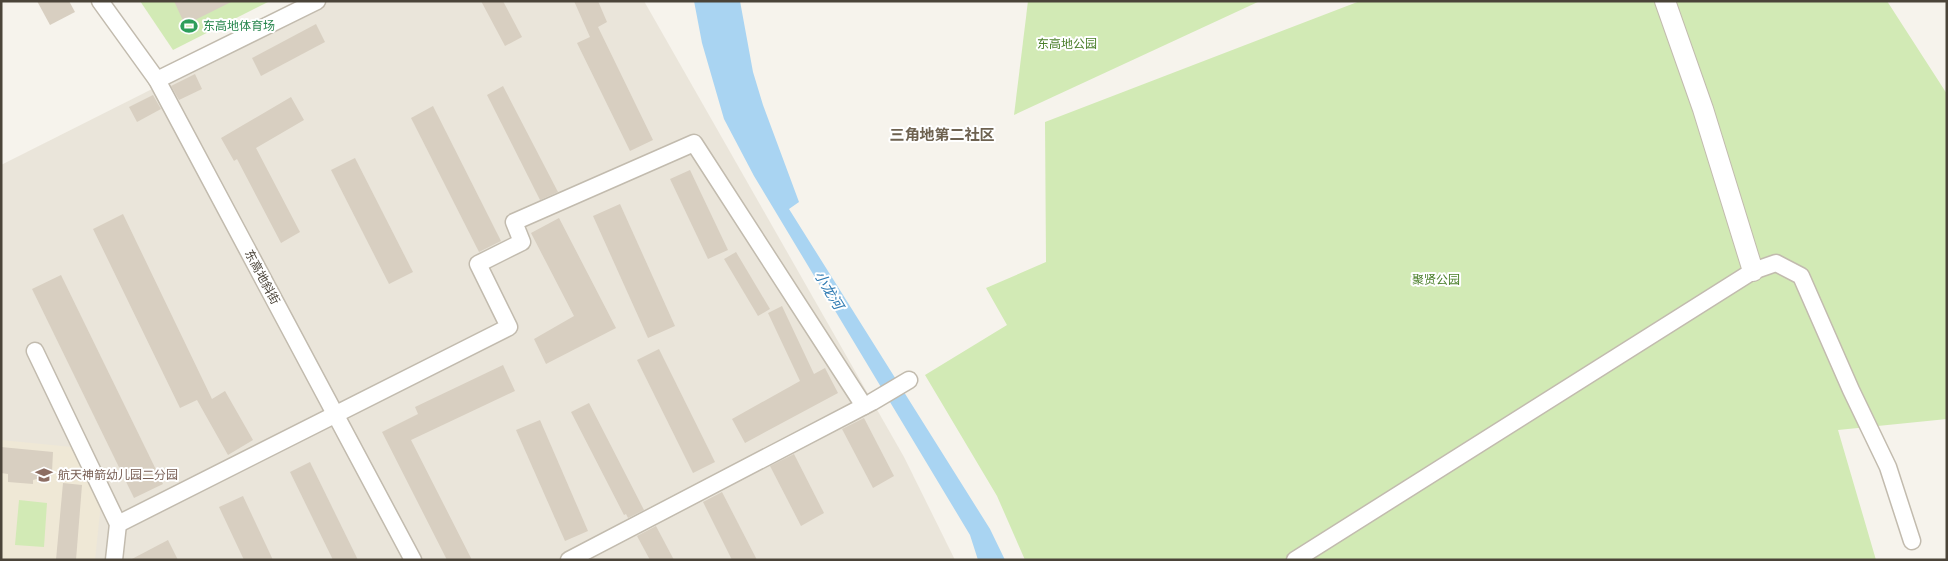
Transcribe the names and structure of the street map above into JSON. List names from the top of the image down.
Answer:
{
  "streets": {
    "street": ["东高地斜街"]
  },
  "districts": ["三角地第二社区"],
  "water": ["小龙河"],
  "parks": ["东高地公园", "聚贤公园"],
  "places": {
    "sports": ["东高地体育场"],
    "school or university": ["航天神箭幼儿园二分园"]
  }
}
